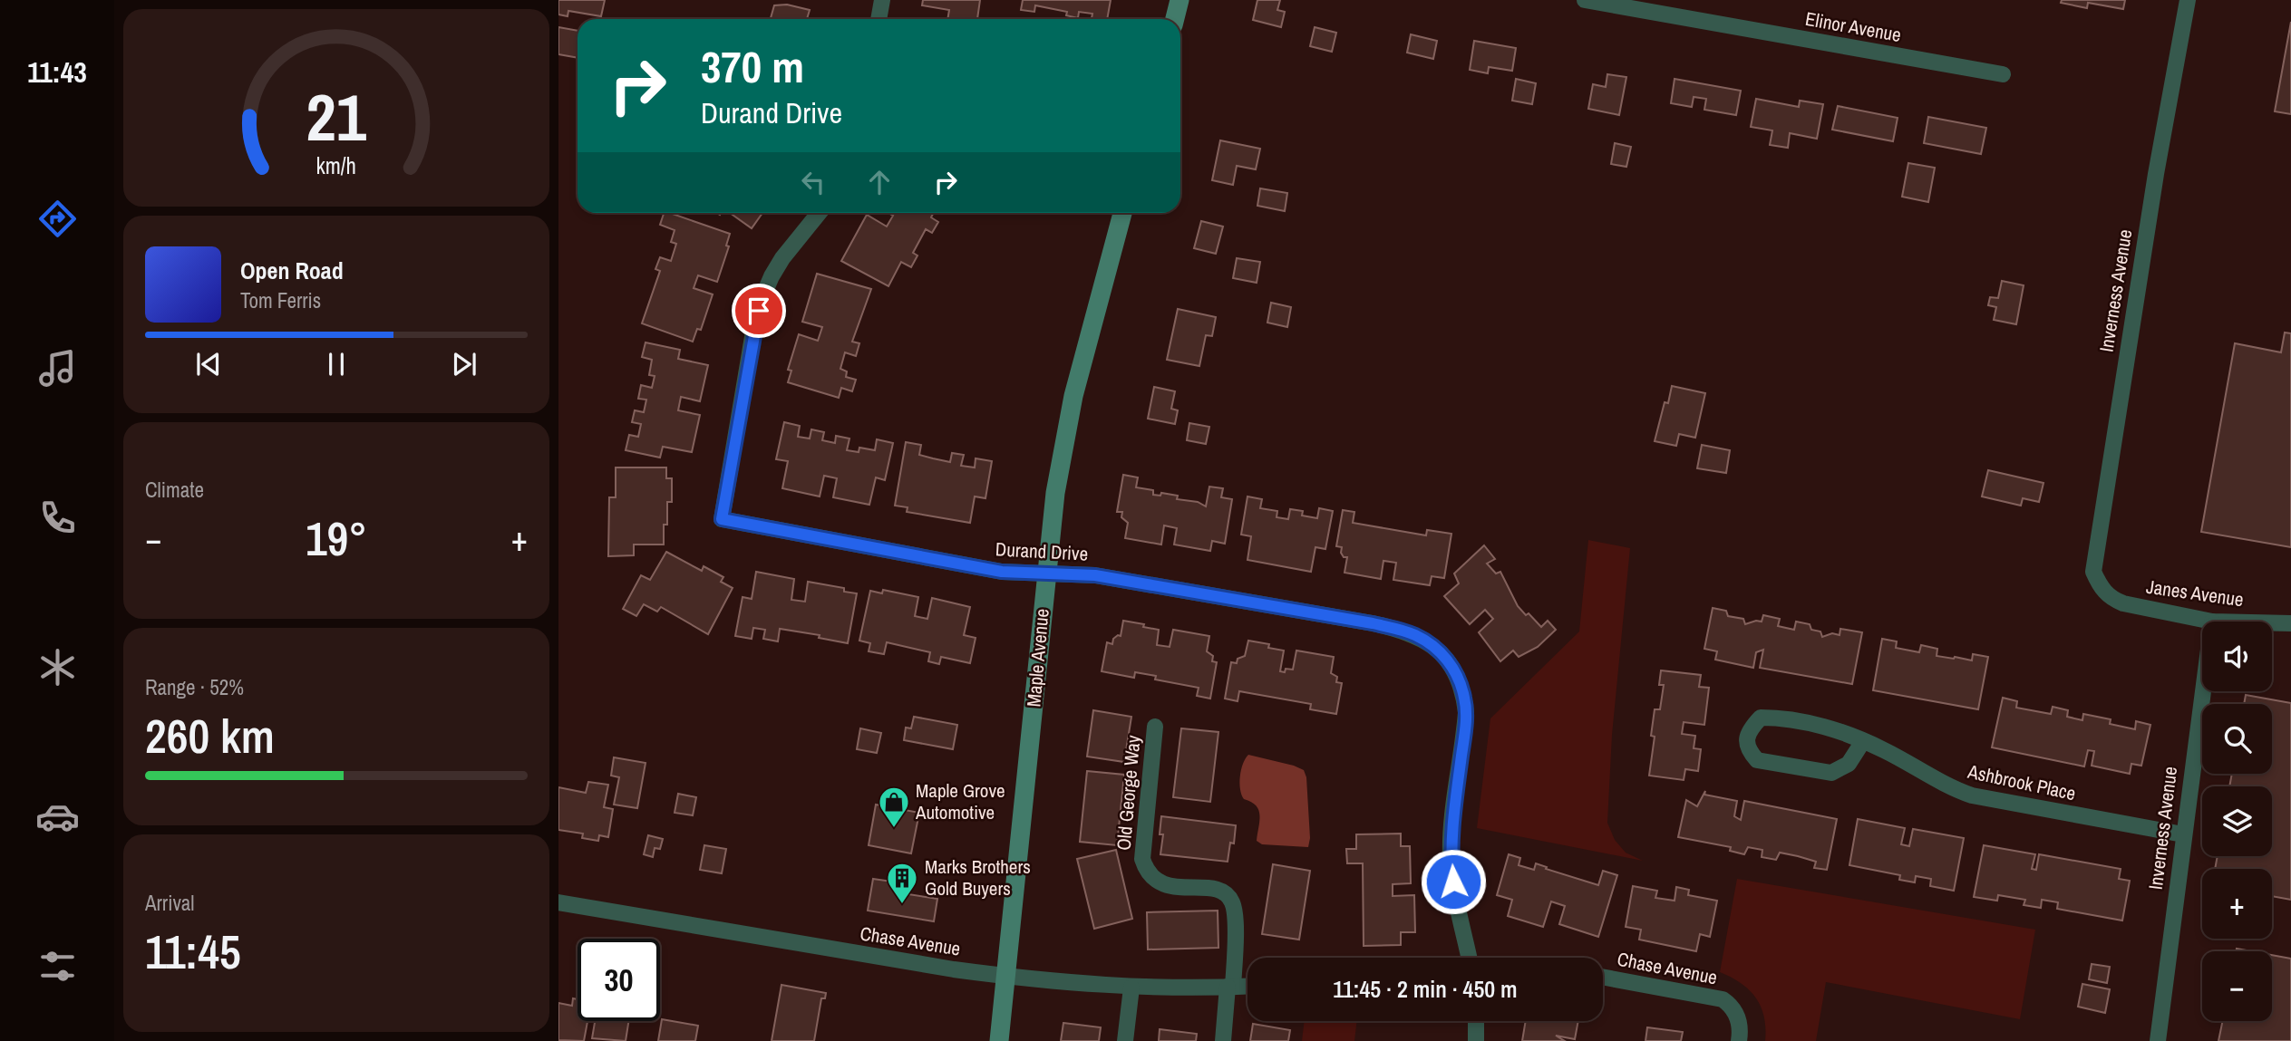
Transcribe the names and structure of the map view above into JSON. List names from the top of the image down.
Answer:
{
  "streets": {
    "main road": ["Maple Avenue"],
    "street": [
      "Elinor Avenue",
      "Inverness Avenue",
      "Durand Drive",
      "Janes Avenue",
      "Ashbrook Place",
      "Old George Way",
      "Chase Avenue"
    ]
  },
  "crossings": [
    ["Inverness Avenue", "Janes Avenue"],
    ["Inverness Avenue", "Ashbrook Place"],
    ["Durand Drive", "Maple Avenue"],
    ["Maple Avenue", "Chase Avenue"],
    ["Old George Way", "Chase Avenue"]
  ],
  "places": {
    "shop": ["Maple Grove Automotive"],
    "building": ["Marks Brothers Gold Buyers"]
  },
  "page": {
    "tabs": "11:43",
    "turn": ["370 m", "Durand Drive"],
    "song": ["Open Road", "Tom Ferris"],
    "tile": [
      "Climate",
      ["Range · 52%", "260 km"],
      ["Arrival", "11:45"]
    ],
    "heat": ["−", "19°", "+"],
    "map_buttons": ["+", "−"],
    "limit": "30",
    "trip": "11:45 · 2 min · 450 m",
    "gauge": ["21", "km/h"]
  }
}
